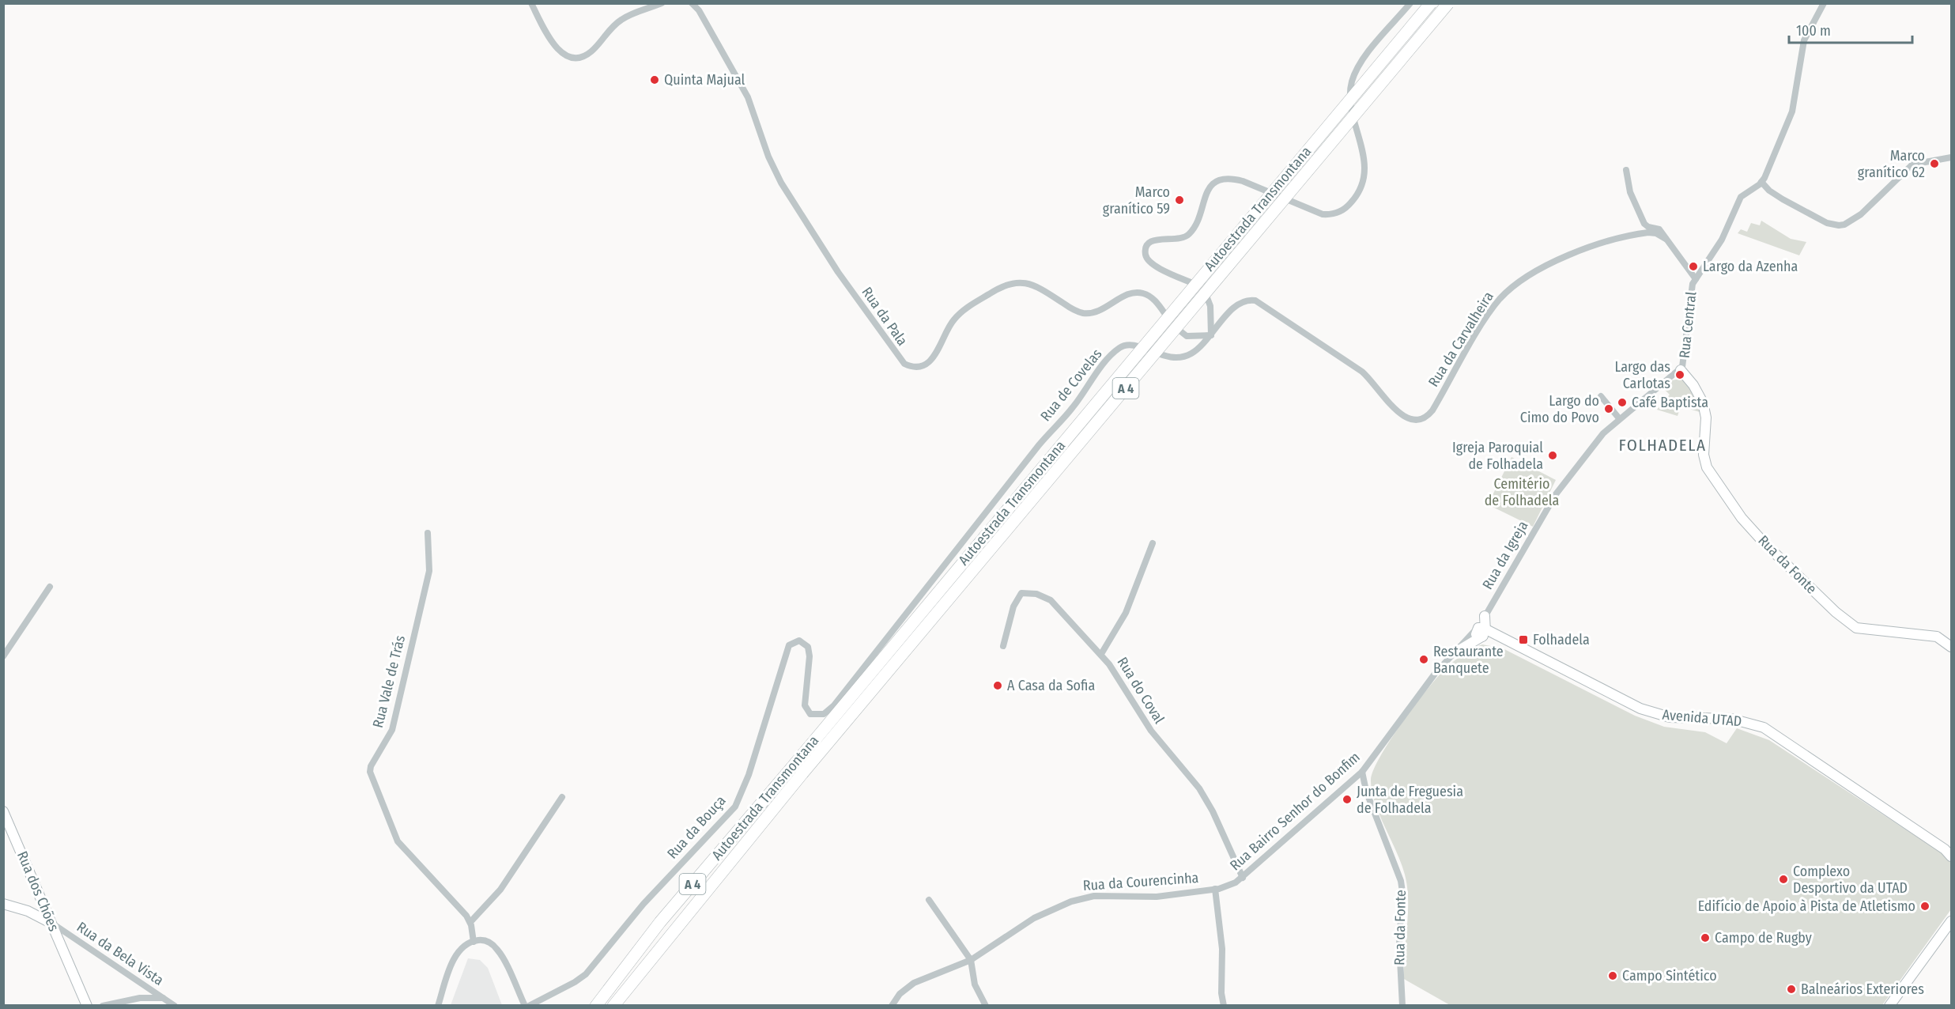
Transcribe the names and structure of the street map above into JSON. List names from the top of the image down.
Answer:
{
  "streets": {
    "highway": ["Autoestrada Transmontana", "A 4"],
    "street": [
      "Rua da Pala",
      "Rua Central",
      "Rua da Carvalheira",
      "Rua de Covelas",
      "Rua da Igreja",
      "Rua da Fonte",
      "Rua Vale de Trás",
      "Rua do Coval",
      "Avenida UTAD",
      "Rua Bairro Senhor do Bonfim",
      "Rua da Bouça",
      "Rua da Courencinha",
      "Rua dos Chões",
      "Rua da Bela Vista"
    ]
  },
  "crossings": [
    ["Rua da Pala", "Rua de Covelas"],
    ["Rua Central", "Rua da Igreja"],
    ["Rua Central", "Rua da Fonte"],
    ["Rua da Carvalheira", "Rua de Covelas"],
    ["Rua de Covelas", "Rua da Bouça"],
    ["Rua da Fonte", "Rua Bairro Senhor do Bonfim"],
    ["Rua do Coval", "Rua Bairro Senhor do Bonfim"],
    ["Rua Bairro Senhor do Bonfim", "Rua da Courencinha"],
    ["Rua dos Chões", "Rua da Bela Vista"]
  ],
  "districts": ["FOLHADELA"],
  "parks": ["Cemitério de Folhadela"],
  "places": {
    "other": [
      "Quinta Majual",
      "Marco granítico 62",
      "Marco granítico 59",
      "Largo da Azenha",
      "Largo das Carlotas",
      "Café Baptista",
      "Largo do Cimo do Povo",
      "Igreja Paroquial de Folhadela",
      "Restaurante Banquete",
      "A Casa da Sofia",
      "Junta de Freguesia de Folhadela",
      "Complexo Desportivo da UTAD",
      "Edifício de Apoio à Pista de Atletismo",
      "Campo de Rugby",
      "Campo Sintético",
      "Balneários Exteriores"
    ],
    "transit": ["Folhadela"]
  },
  "scale_bar": "100 m"
}
